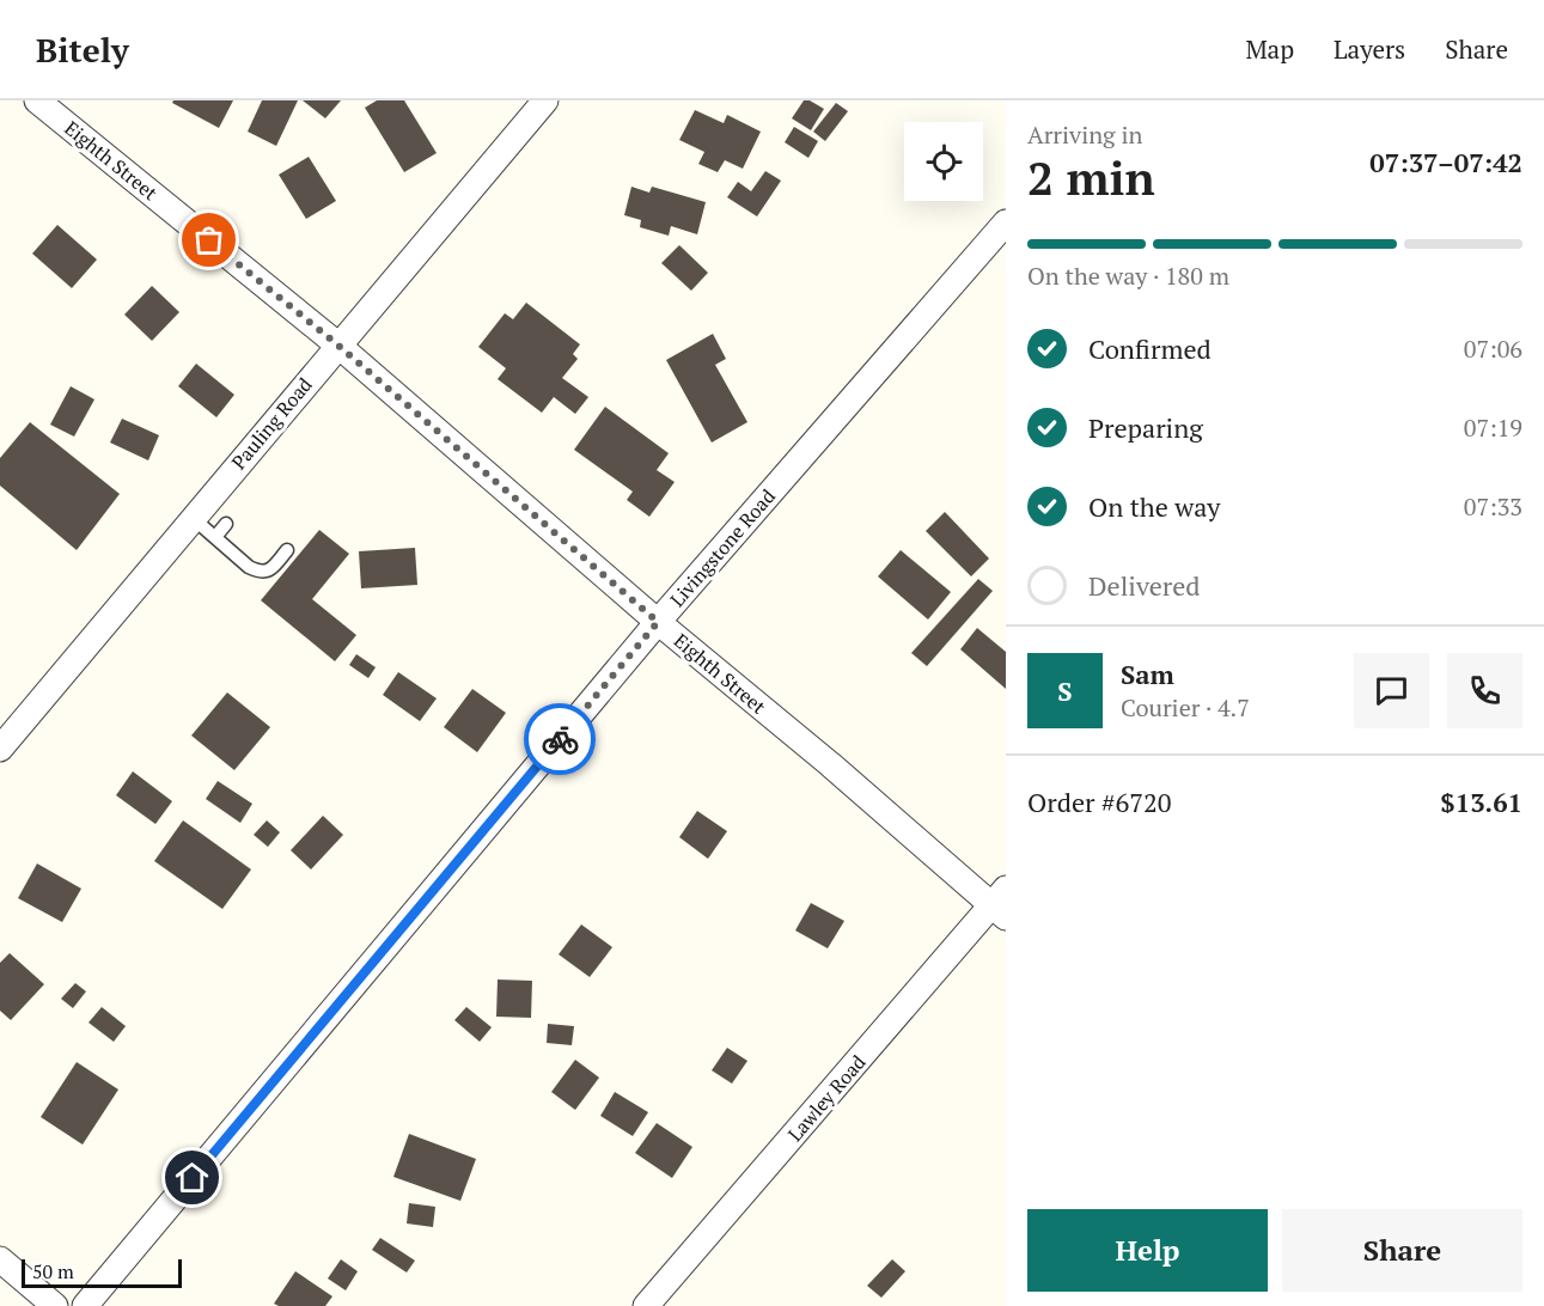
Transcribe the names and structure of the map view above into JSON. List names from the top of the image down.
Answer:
{
  "streets": {
    "street": [
      "Eighth Street",
      "Pauling Road",
      "Livingstone Road",
      "Lawley Road"
    ]
  },
  "crossings": [
    ["Eighth Street", "Pauling Road"],
    ["Eighth Street", "Livingstone Road"],
    ["Eighth Street", "Lawley Road"]
  ],
  "scale_bar": "50 m",
  "page": {
    "header": "Bitely",
    "nav": ["Map", "Layers", "Share"],
    "heading": ["2 min", "Arriving in", "07:37–07:42"],
    "panel": [
      "Sam",
      "Courier · 4.7",
      "Order #6720",
      "$13.61"
    ],
    "bar": "On the way · 180 m",
    "list": [
      ["Confirmed", "07:06"],
      ["Preparing", "07:19"],
      ["On the way", "07:33"],
      "Delivered"
    ],
    "round": "S",
    "buttons": ["Help", "Share"],
    "scale": "50 m"
  }
}
